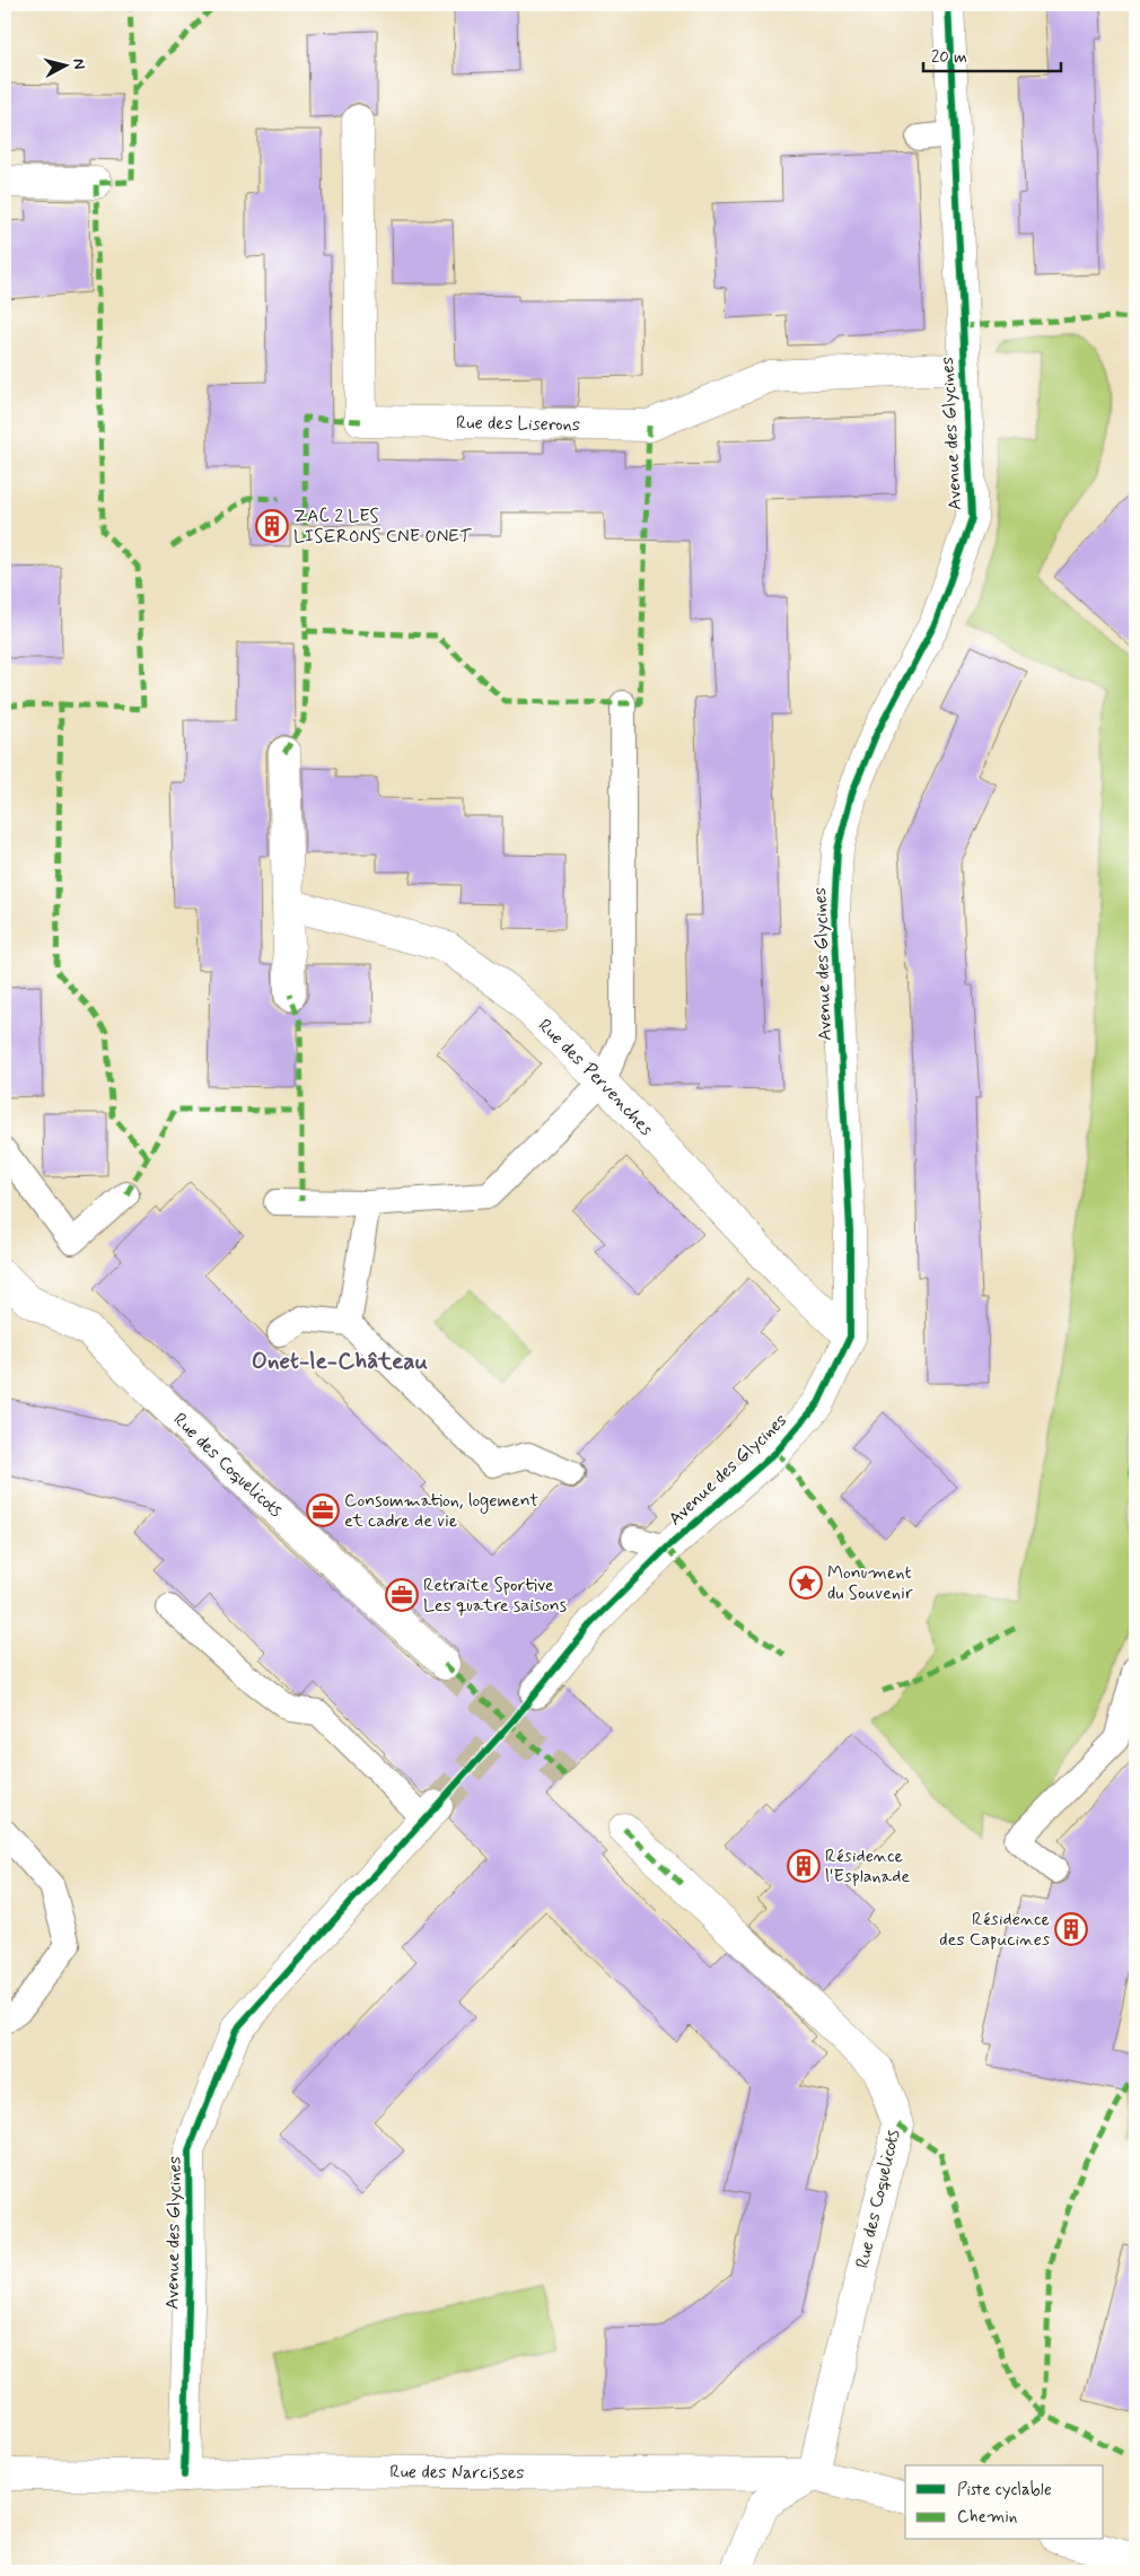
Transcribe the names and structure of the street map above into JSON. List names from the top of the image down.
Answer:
{
  "streets": {
    "street": [
      "Rue des Liserons",
      "Avenue des Glycines",
      "Rue des Pervenches",
      "Rue des Coquelicots",
      "Rue des Narcisses"
    ]
  },
  "crossings": [
    ["Rue des Liserons", "Avenue des Glycines"],
    ["Avenue des Glycines", "Rue des Pervenches"],
    ["Avenue des Glycines", "Rue des Narcisses"],
    ["Rue des Coquelicots", "Rue des Narcisses"]
  ],
  "districts": ["Onet-le-Château"],
  "places": {
    "building": ["ZAC 2 LES LISERONS CNE ONET", "Résidence l'Esplanade", "Résidence des Capucines"],
    "office": ["Consommation, logement et cadre de vie", "Retraite Sportive Les quatre saisons"],
    "place": ["Monument du Souvenir"]
  },
  "legend": ["Piste cyclable", "Chemin"],
  "scale_bar": "20 m",
  "north": "right"
}
